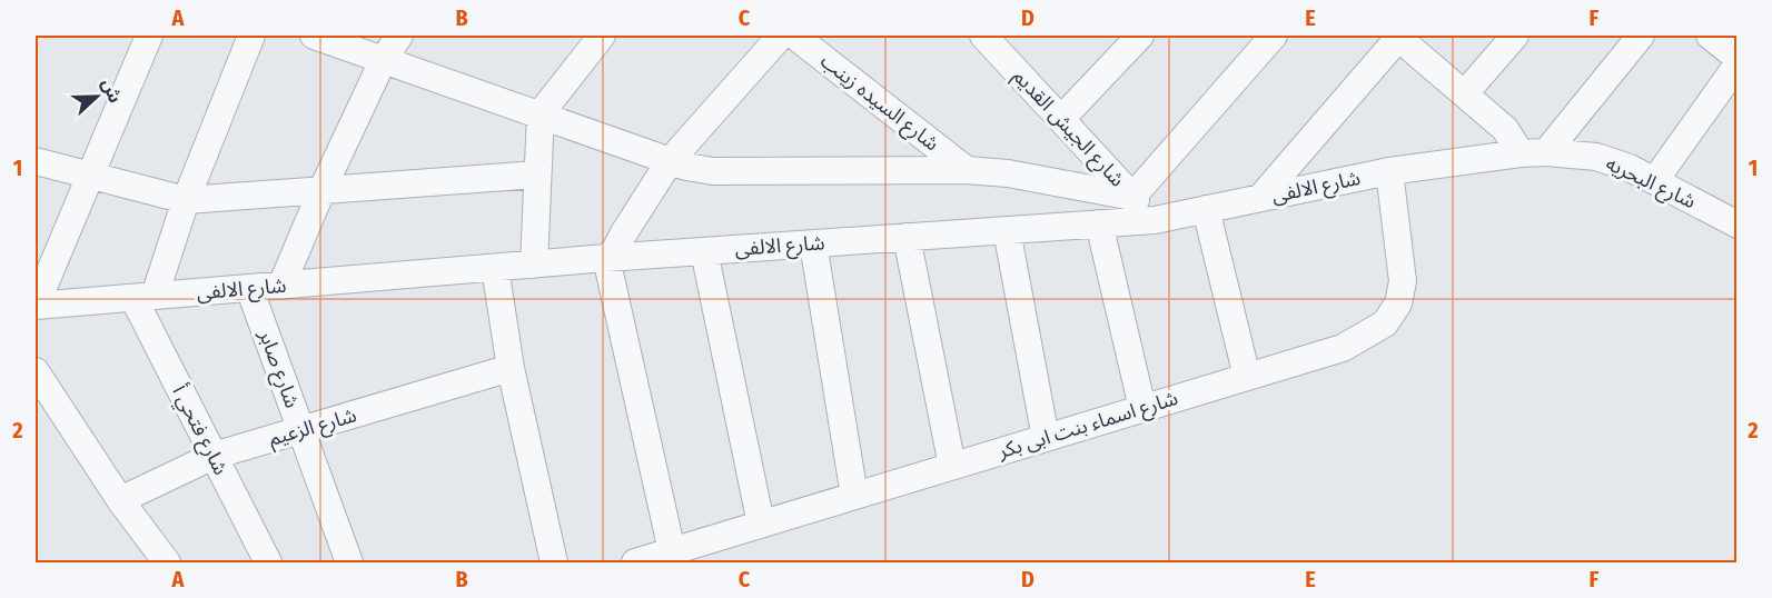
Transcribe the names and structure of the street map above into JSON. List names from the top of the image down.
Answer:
{
  "streets": {
    "street": [
      "شارع السيده زينب",
      "شارع الجيش القديم",
      "شارع البحريه",
      "شارع الالفى",
      "شارع صابر",
      "شارع اسماء بنت ابى بكر",
      "شارع الزعيم",
      "شارع فتحي أ"
    ]
  },
  "crossings": [
    ["شارع الجيش القديم", "شارع الالفى"],
    ["شارع البحريه", "شارع الالفى"],
    ["شارع الالفى", "شارع صابر"],
    ["شارع الالفى", "شارع اسماء بنت ابى بكر"],
    ["شارع الالفى", "شارع فتحي أ"],
    ["شارع صابر", "شارع الزعيم"],
    ["شارع الزعيم", "شارع فتحي أ"]
  ],
  "north": "right",
  "grid": {
    "columns": [
      "A",
      "B",
      "C",
      "D",
      "E",
      "F"
    ],
    "rows": ["1", "2"]
  }
}
